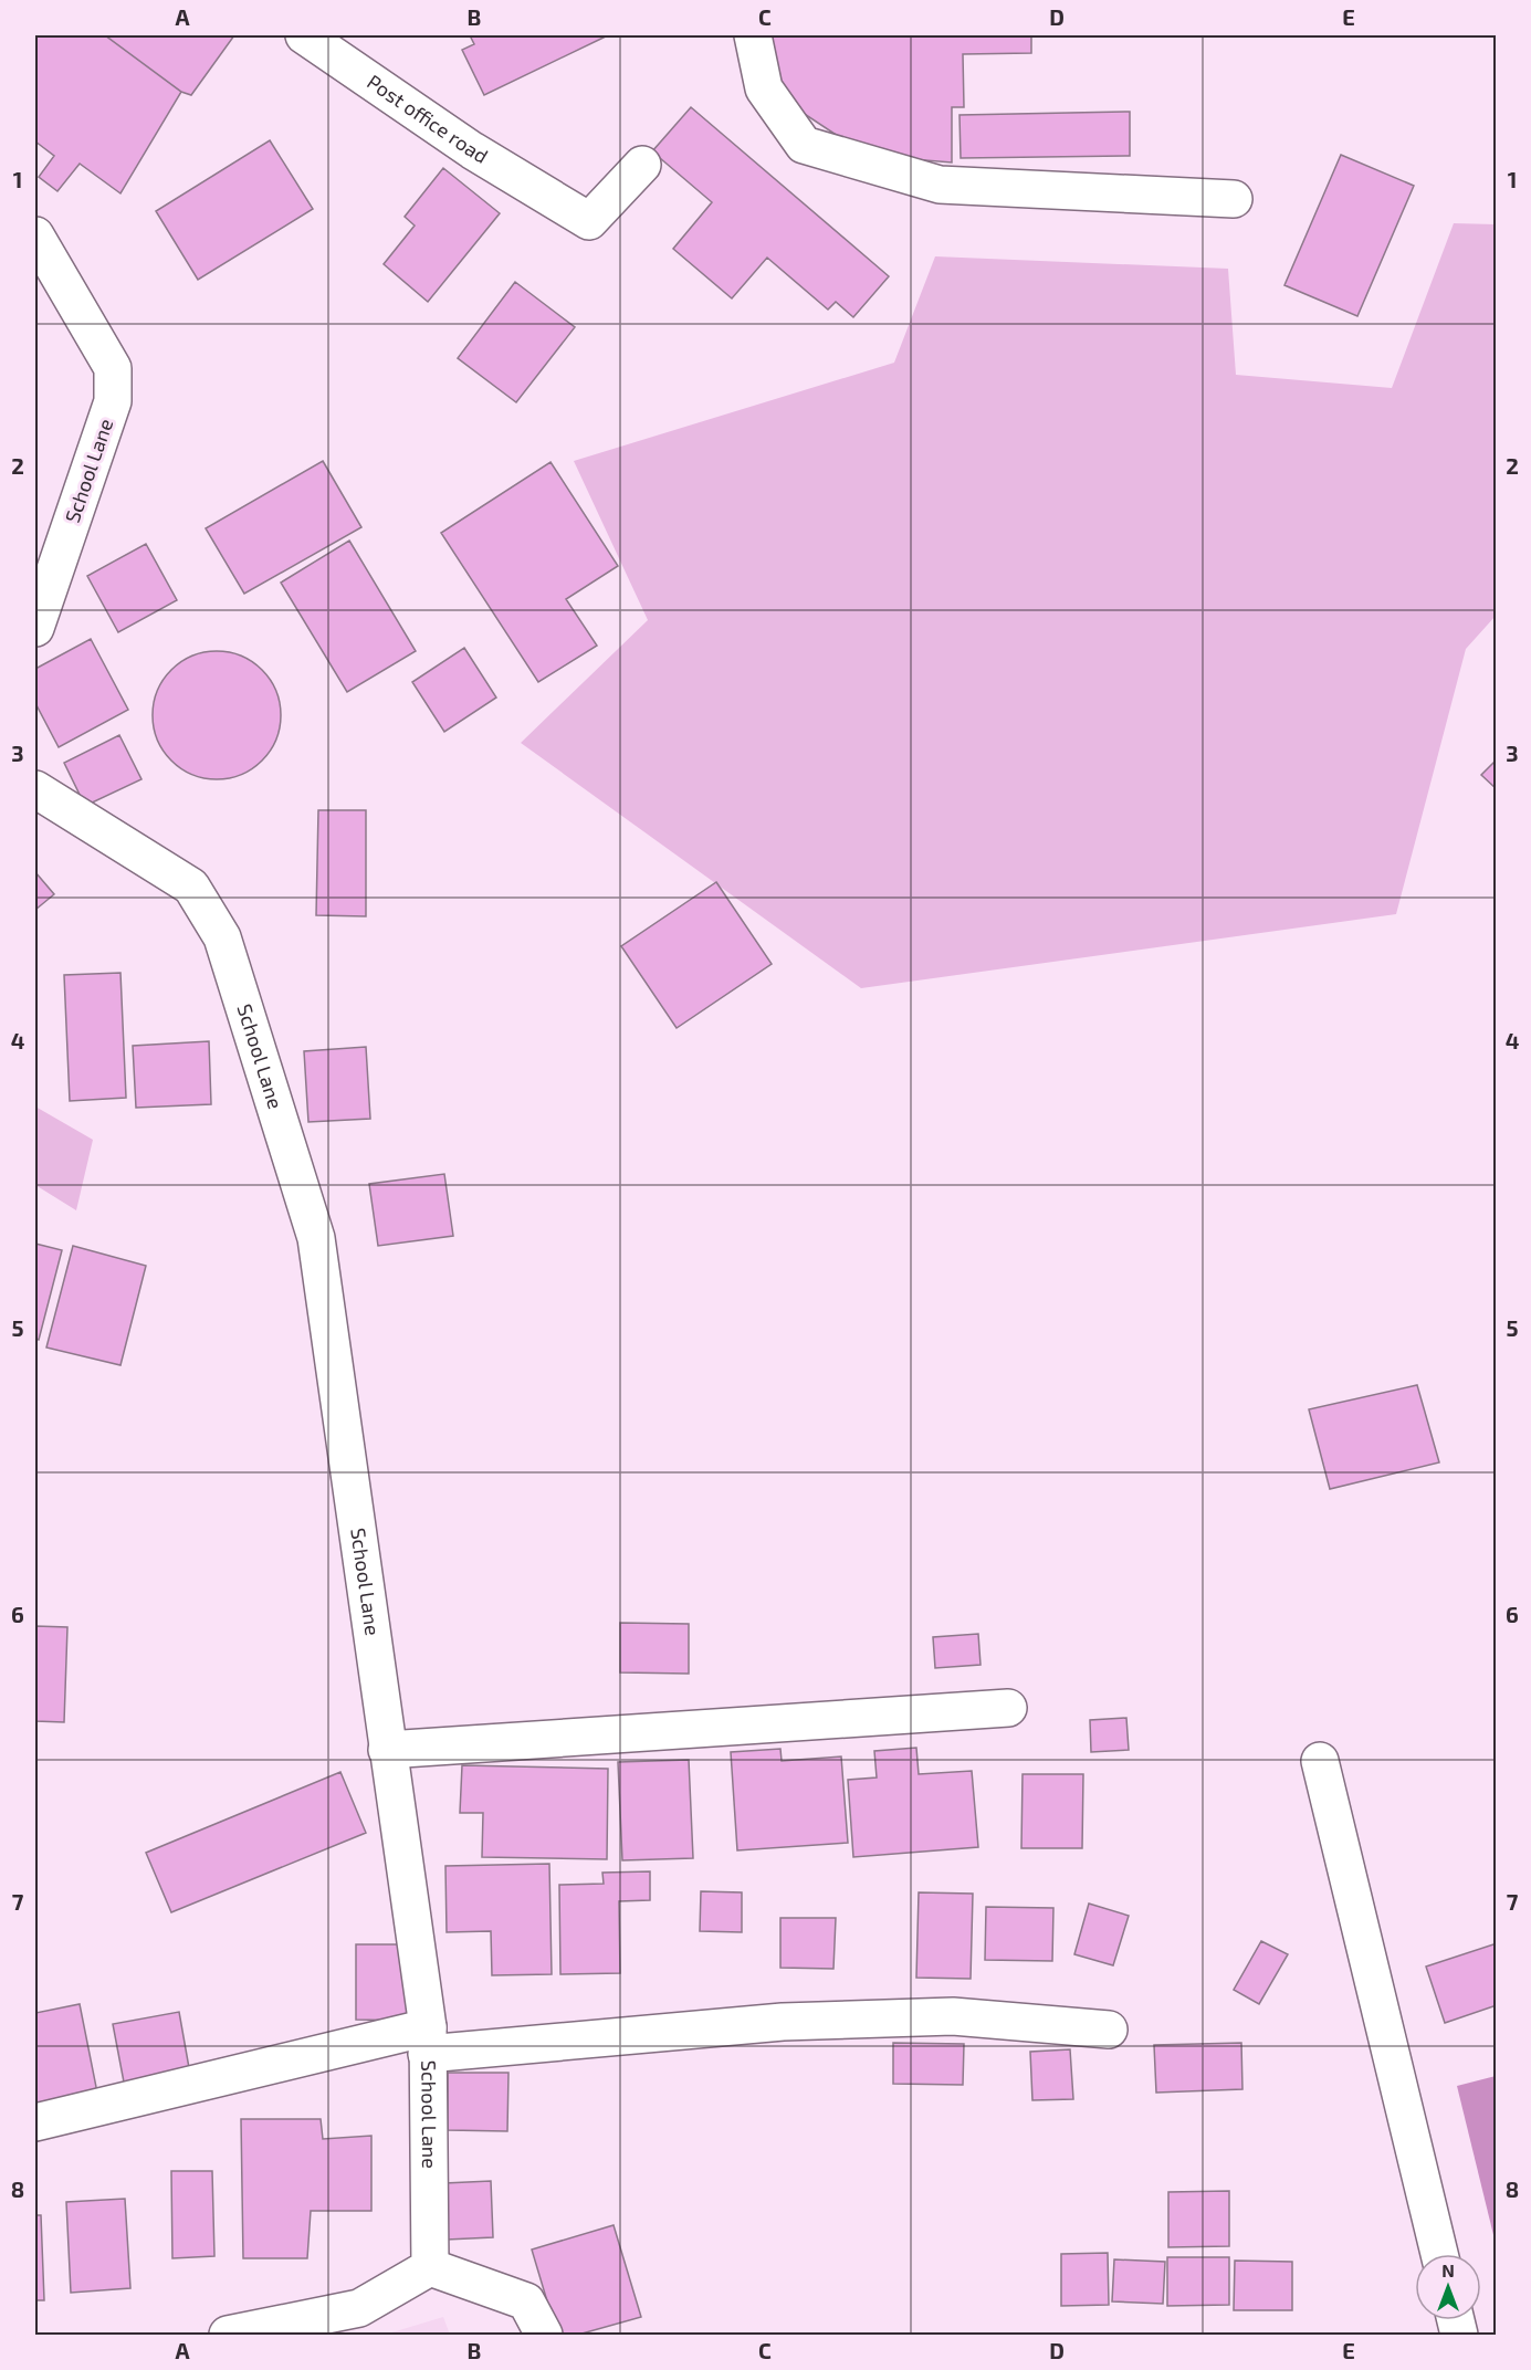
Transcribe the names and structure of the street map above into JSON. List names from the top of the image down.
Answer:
{
  "streets": {
    "street": ["Post office road", "School Lane"]
  },
  "north": "top",
  "grid": {
    "columns": [
      "A",
      "B",
      "C",
      "D",
      "E"
    ],
    "rows": [
      "1",
      "2",
      "3",
      "4",
      "5",
      "6",
      "7",
      "8"
    ]
  }
}
